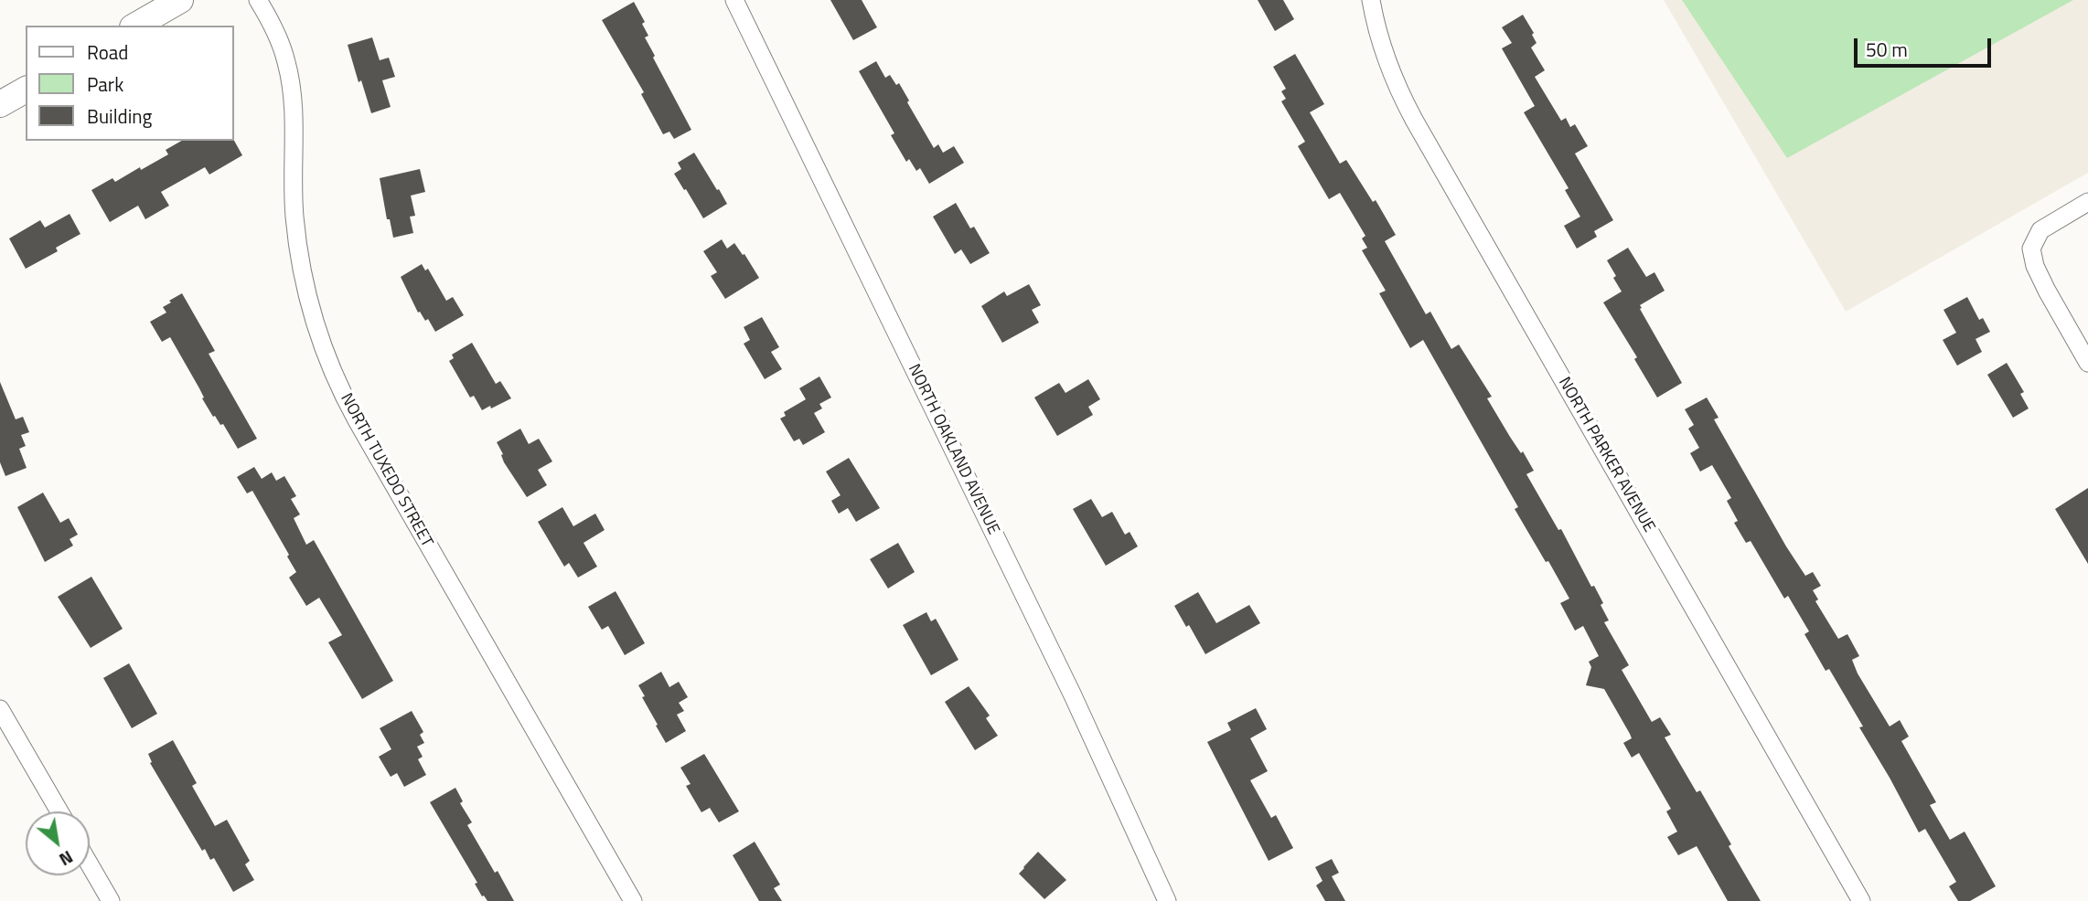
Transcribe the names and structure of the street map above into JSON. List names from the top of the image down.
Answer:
{
  "streets": {
    "street": ["NORTH OAKLAND AVENUE", "NORTH PARKER AVENUE", "NORTH TUXEDO STREET"]
  },
  "legend": ["Road", "Park", "Building"],
  "scale_bar": "50 m",
  "north": "bottom right"
}
